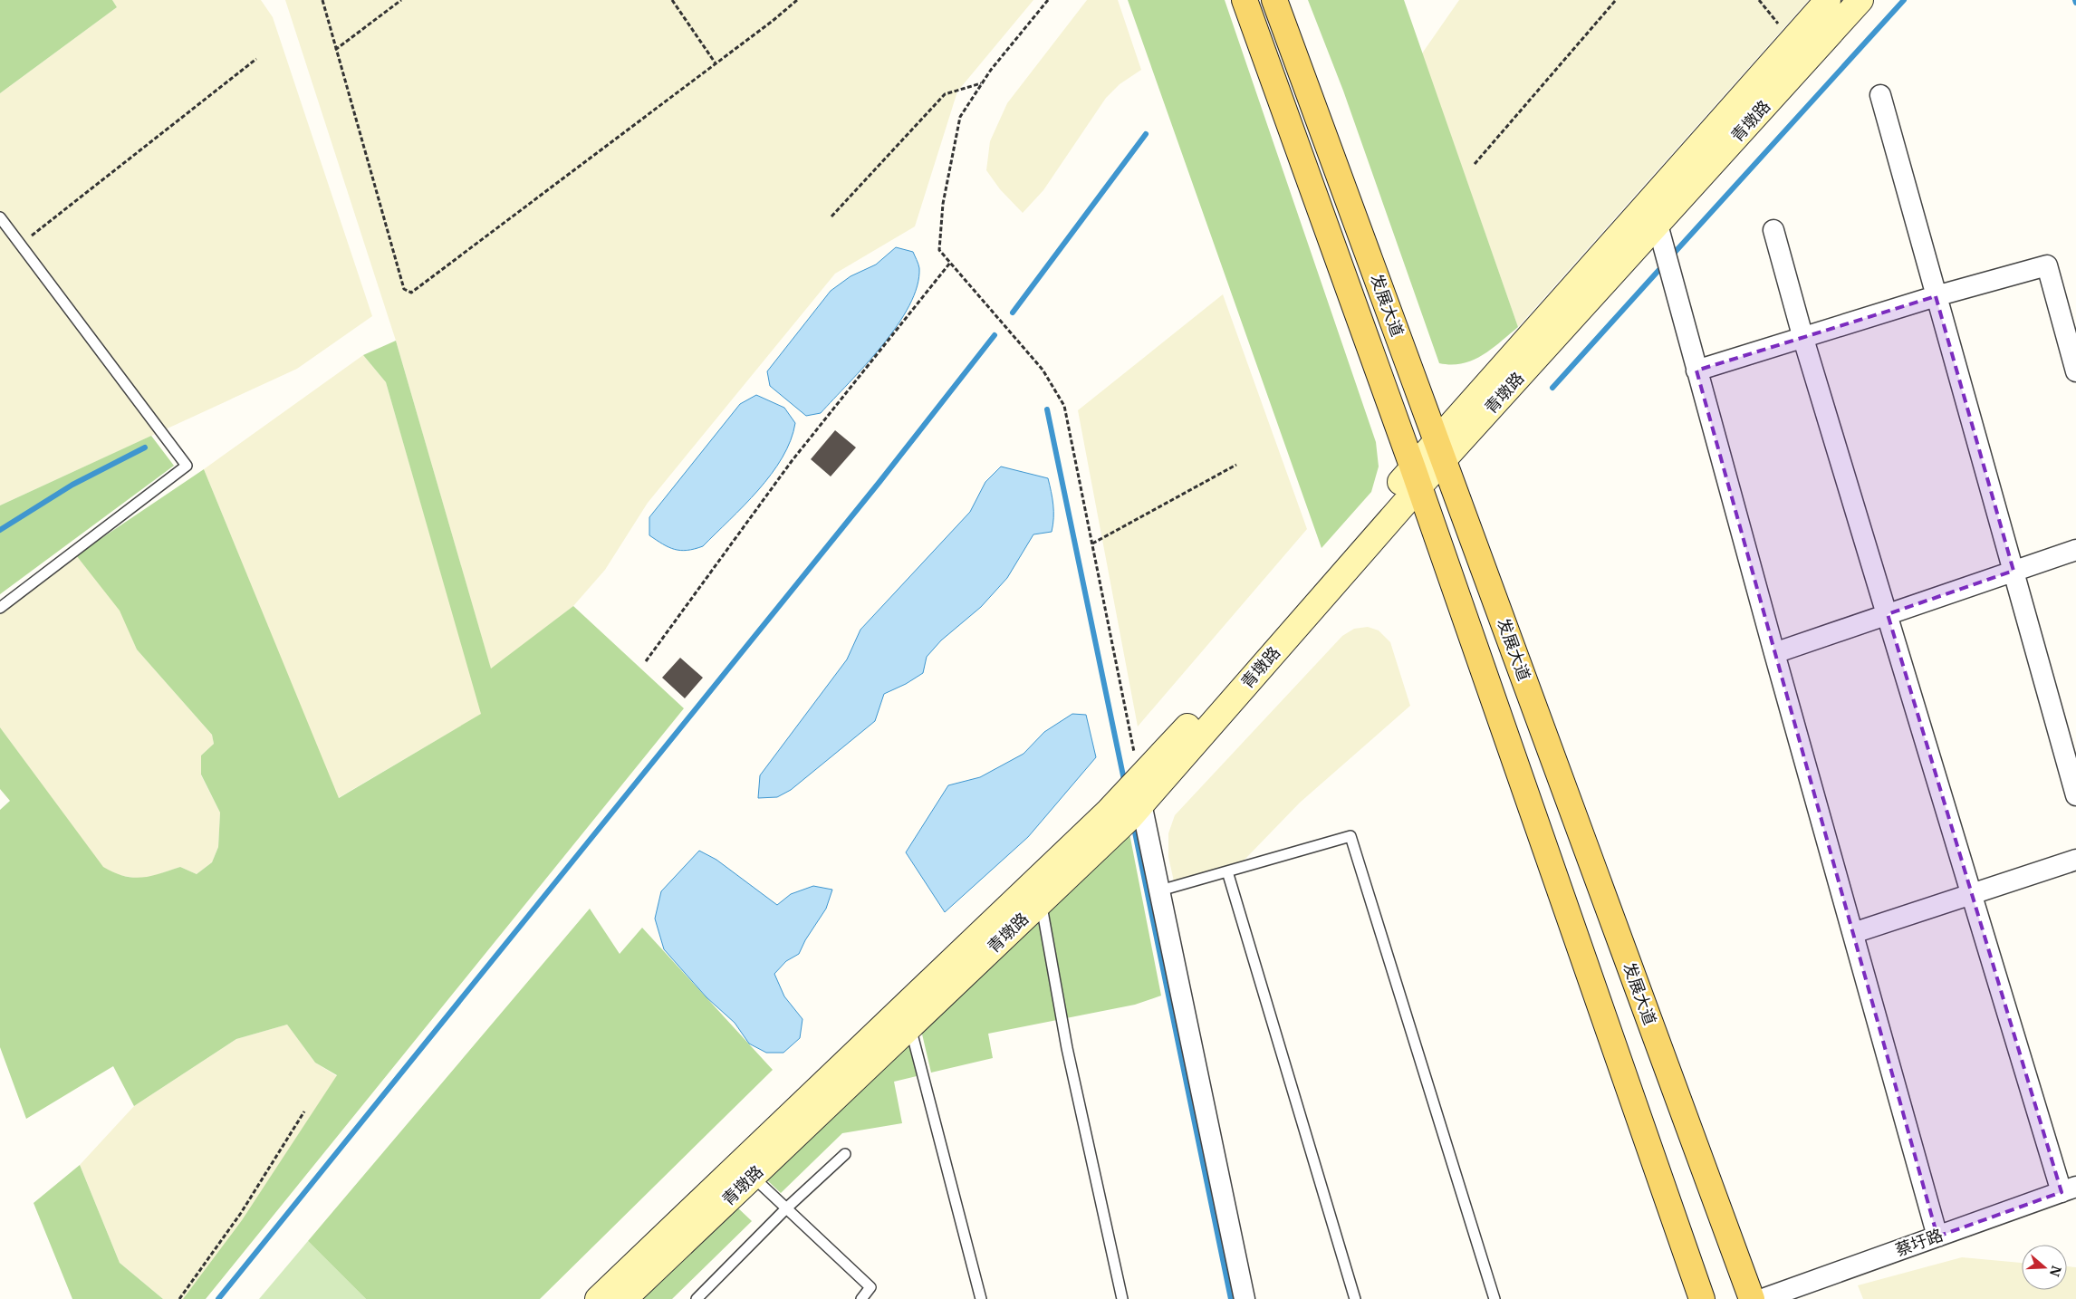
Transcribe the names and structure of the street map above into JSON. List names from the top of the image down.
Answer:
{
  "streets": {
    "main road": ["青墩路", "发展大道"],
    "street": ["蔡圩路"]
  },
  "crossings": [
    ["青墩路", "发展大道"]
  ],
  "north": "right"
}
